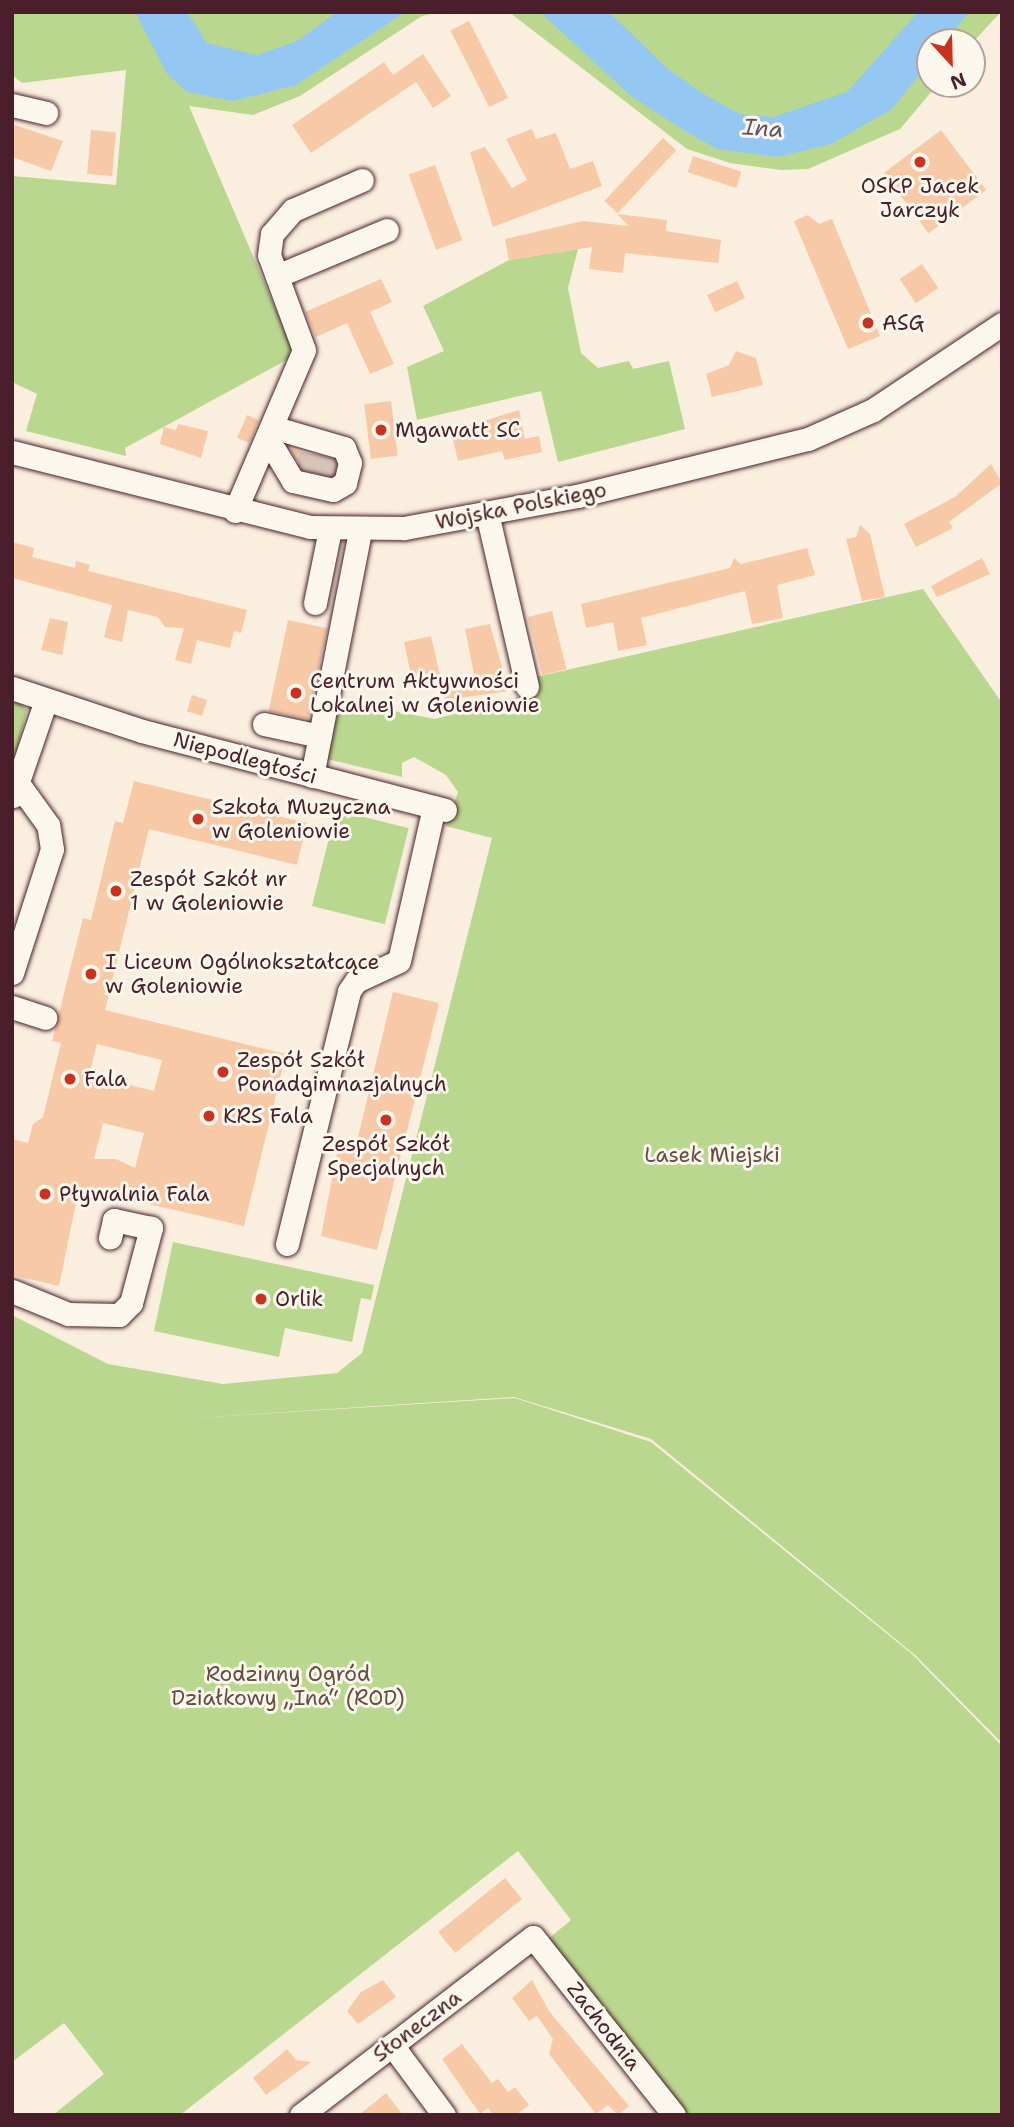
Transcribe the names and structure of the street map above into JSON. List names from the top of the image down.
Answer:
{
  "streets": {
    "street": [
      "Wojska Polskiego",
      "Niepodległości",
      "Słoneczna",
      "Zachodnia"
    ]
  },
  "crossings": [
    ["Słoneczna", "Zachodnia"]
  ],
  "water": ["Ina"],
  "parks": ["Lasek Miejski", "Rodzinny Ogród Działkowy „Ina“ (ROD)"],
  "places": [
    "OSKP Jacek Jarczyk",
    "ASG",
    "Mgawatt SC",
    "Centrum Aktywności Lokalnej w Goleniowie",
    "Szkoła Muzyczna w Goleniowie",
    "Zespół Szkół nr 1 w Goleniowie",
    "I Liceum Ogólnokształcące w Goleniowie",
    "Zespół Szkół Ponadgimnazjalnych",
    "Fala",
    "KRS Fala",
    "Zespół Szkół Specjalnych",
    "Pływalnia Fala",
    "Orlik"
  ],
  "north": "bottom"
}
